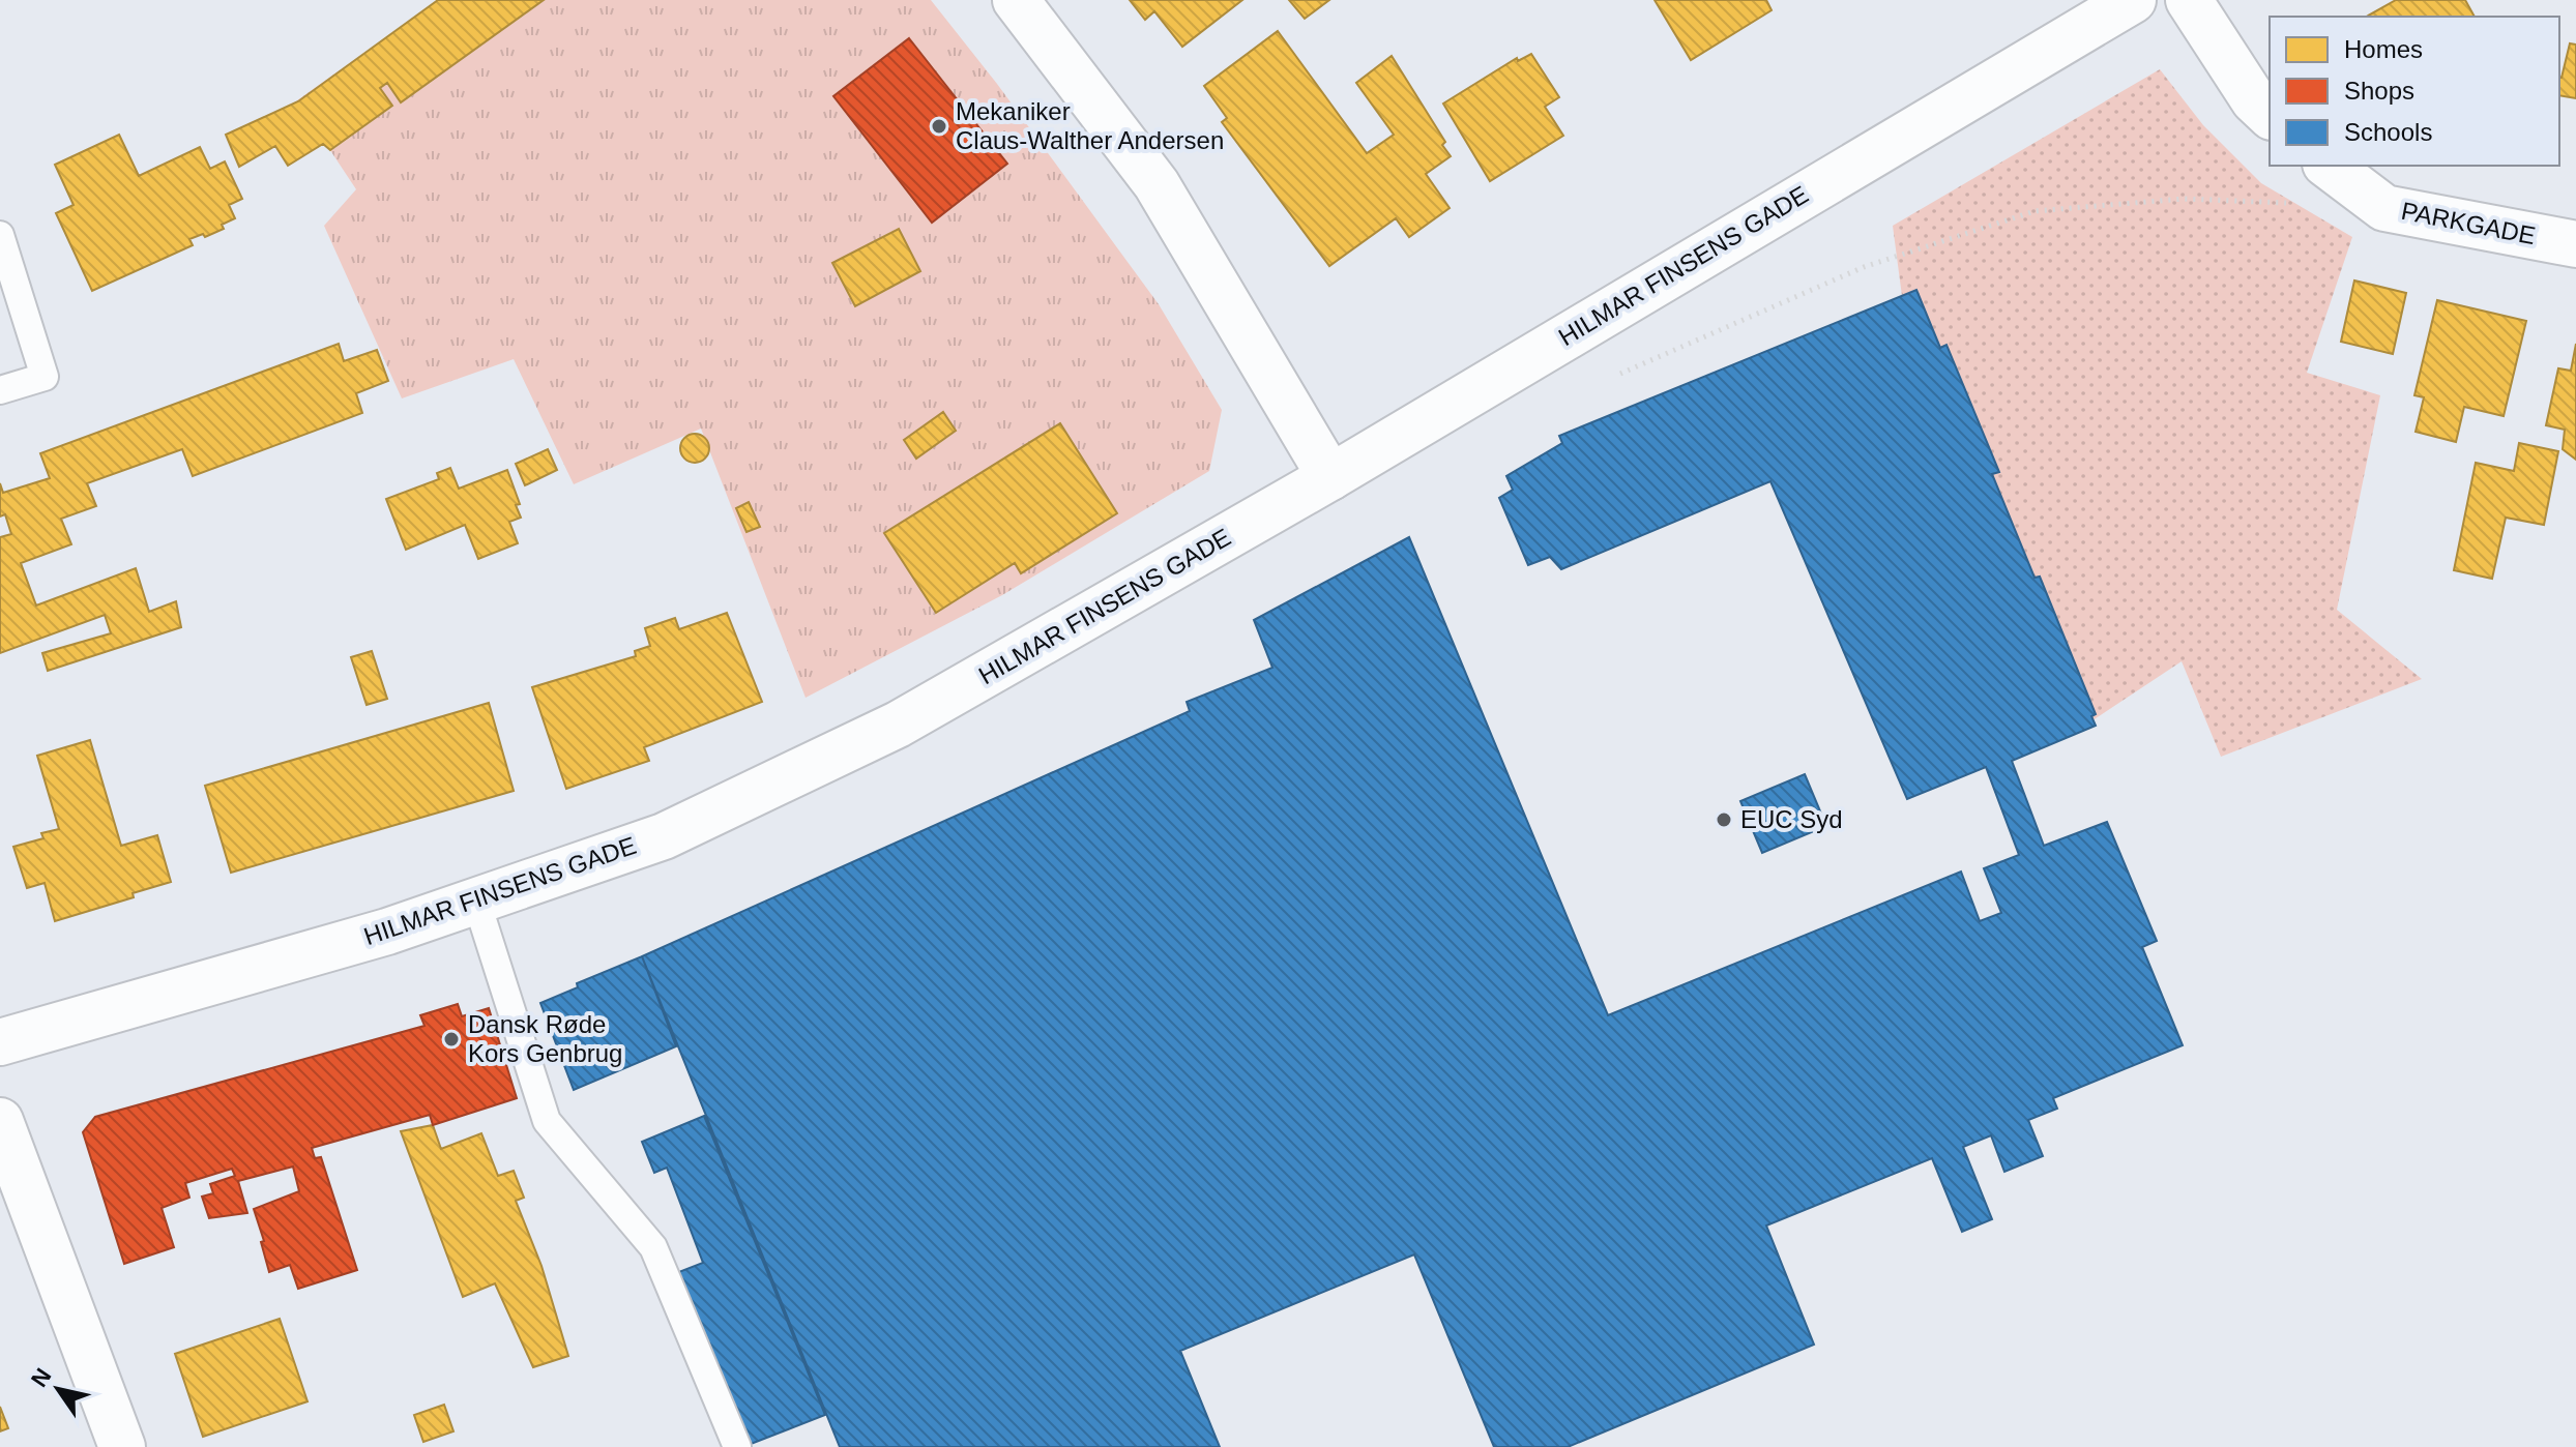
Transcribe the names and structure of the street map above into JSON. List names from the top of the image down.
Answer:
{
  "streets": {
    "street": ["PARKGADE", "HILMAR FINSENS GADE"]
  },
  "places": ["Mekaniker Claus-Walther Andersen", "EUC Syd", "Dansk Røde Kors Genbrug"],
  "legend": ["Homes", "Shops", "Schools"],
  "north": "top left"
}
